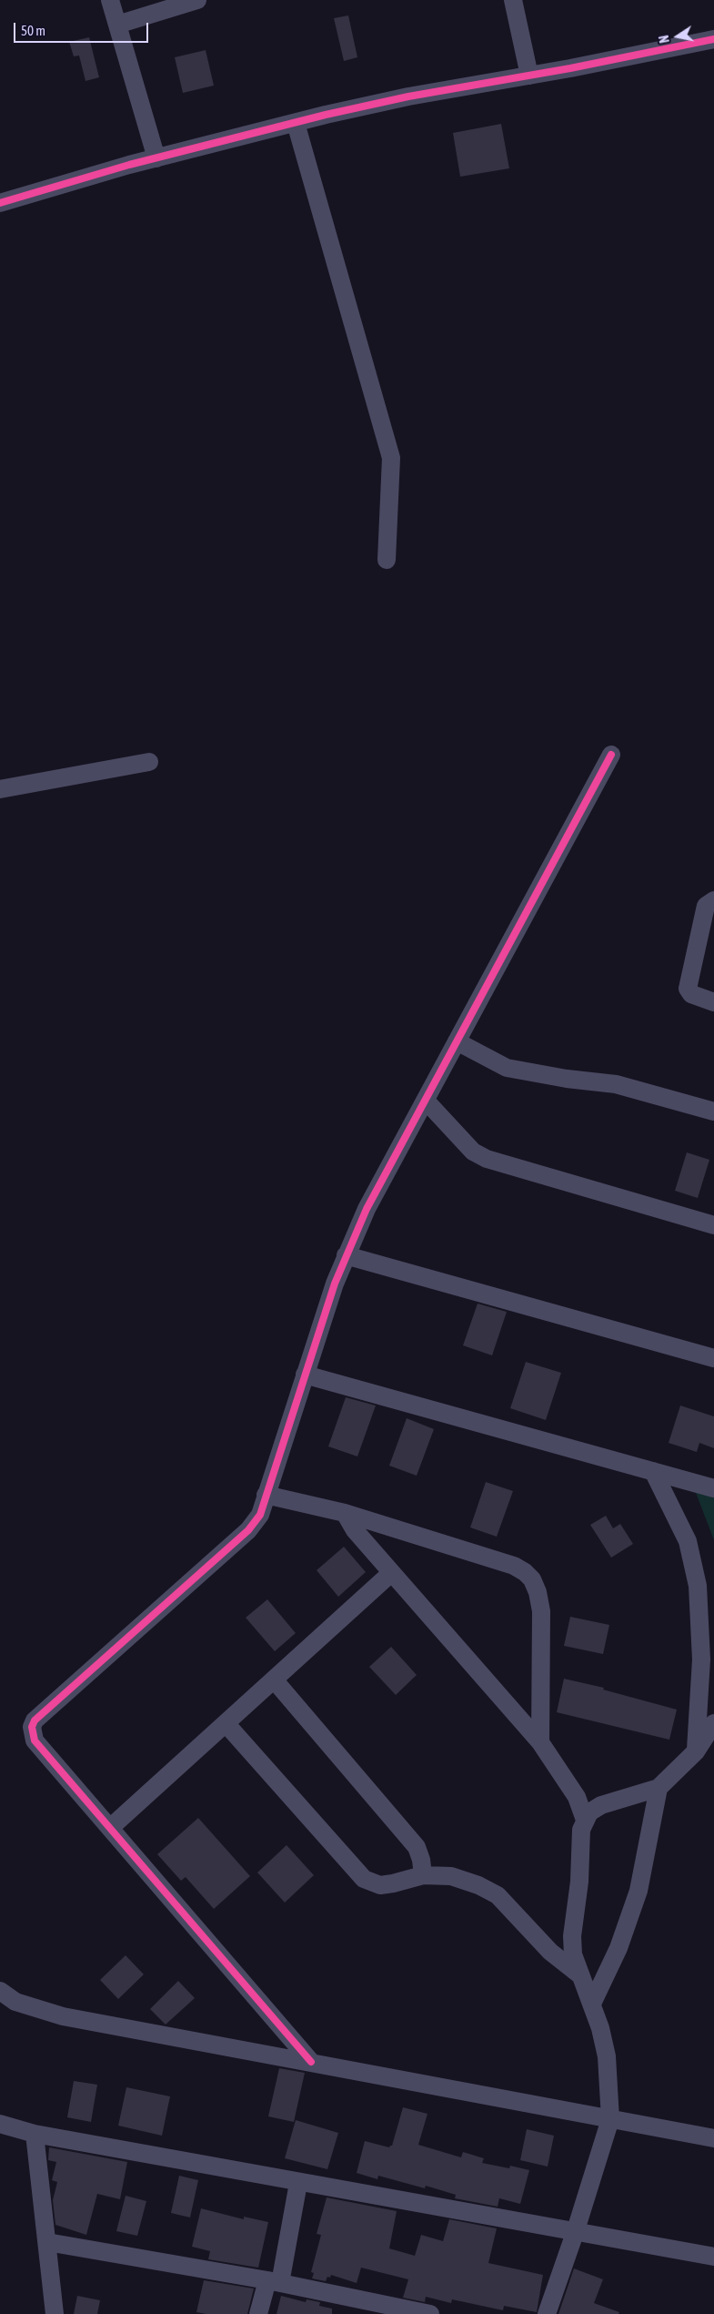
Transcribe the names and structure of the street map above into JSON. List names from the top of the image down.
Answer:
{
  "scale_bar": "50 m",
  "north": "left"
}
